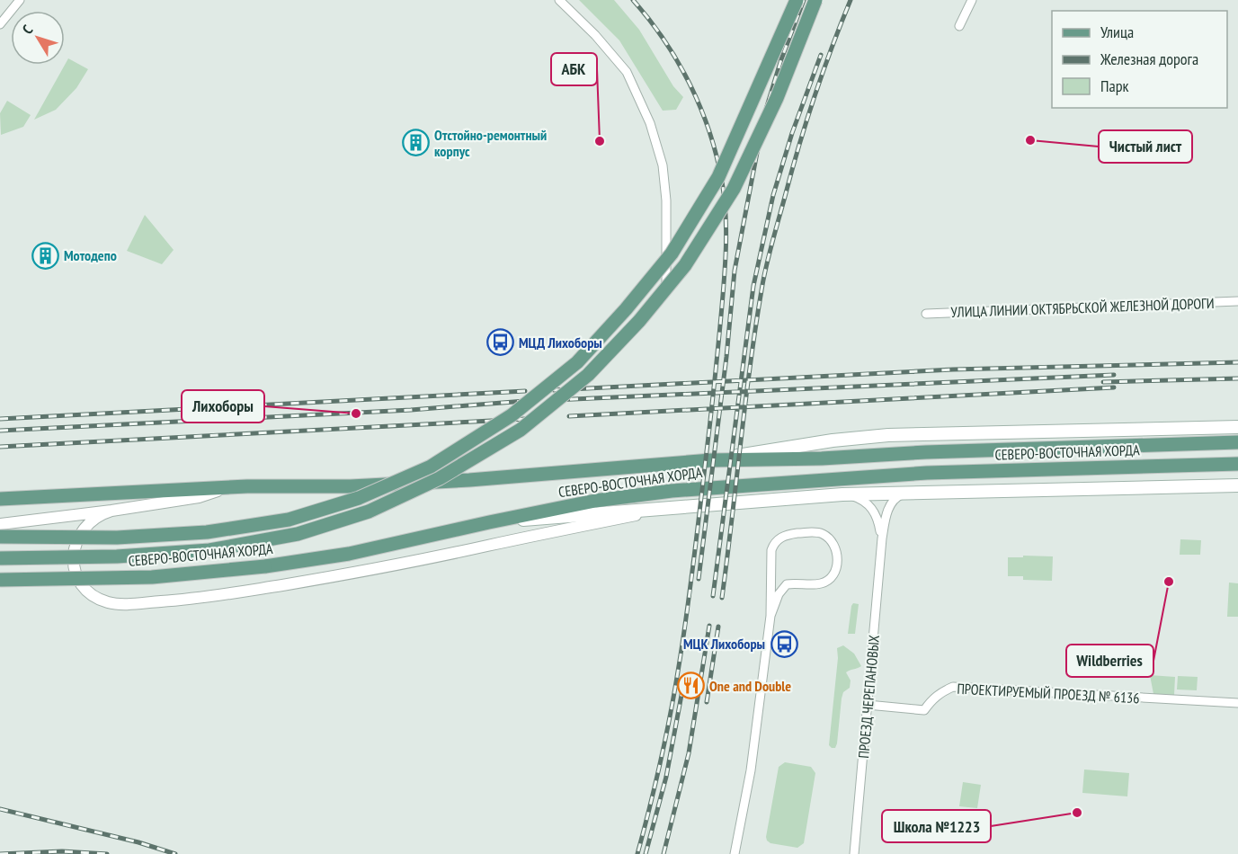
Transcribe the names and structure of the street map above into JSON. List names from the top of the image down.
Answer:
{
  "streets": {
    "main road": ["СЕВЕРО-ВОСТОЧНАЯ ХОРДА"],
    "street": ["УЛИЦА ЛИНИИ ОКТЯБРЬСКОЙ ЖЕЛЕЗНОЙ ДОРОГИ", "ПРОЕКТИРУЕМЫЙ ПРОЕЗД № 6136", "ПРОЕЗД ЧЕРЕПАНОВЫХ"]
  },
  "crossings": [
    ["ПРОЕКТИРУЕМЫЙ ПРОЕЗД № 6136", "ПРОЕЗД ЧЕРЕПАНОВЫХ"]
  ],
  "places": {
    "other": [
      "Чистый лист",
      "АБК",
      "Лихоборы",
      "Wildberries",
      "Школа №1223"
    ],
    "building": ["Отстойно-ремонтный корпус", "Мотодепо"],
    "bus stop": ["МЦД Лихоборы", "МЦК Лихоборы"],
    "restaurant": ["One and Double"]
  },
  "legend": ["Улица", "Железная дорога", "Парк"],
  "north": "top left"
}
